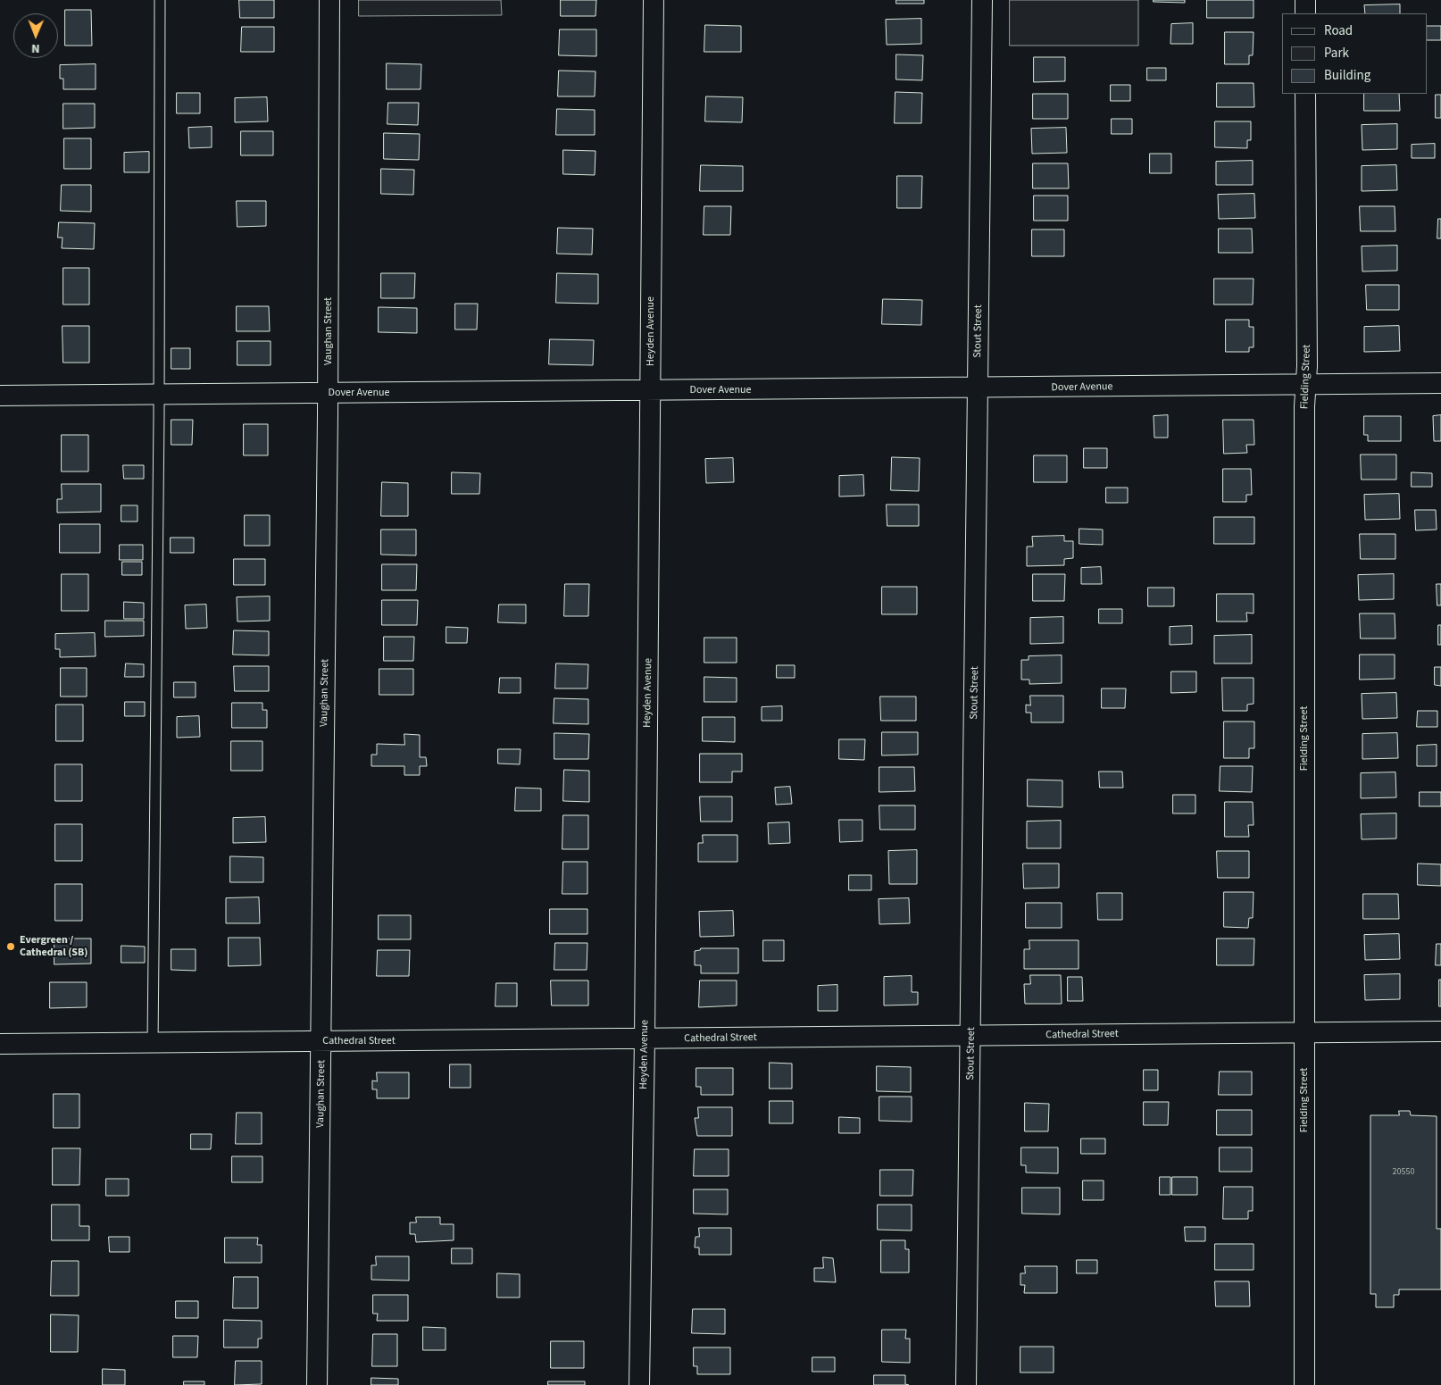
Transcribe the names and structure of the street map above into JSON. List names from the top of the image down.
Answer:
{
  "streets": {
    "street": [
      "Vaughan Street",
      "Heyden Avenue",
      "Stout Street",
      "Fielding Street",
      "Dover Avenue",
      "Cathedral Street"
    ]
  },
  "crossings": [
    ["Vaughan Street", "Dover Avenue"],
    ["Vaughan Street", "Cathedral Street"],
    ["Heyden Avenue", "Dover Avenue"],
    ["Heyden Avenue", "Cathedral Street"],
    ["Stout Street", "Dover Avenue"],
    ["Stout Street", "Cathedral Street"],
    ["Fielding Street", "Dover Avenue"],
    ["Fielding Street", "Cathedral Street"]
  ],
  "places": ["Evergreen / Cathedral (SB)"],
  "house_numbers": ["20550"],
  "legend": ["Road", "Park", "Building"],
  "north": "bottom"
}
